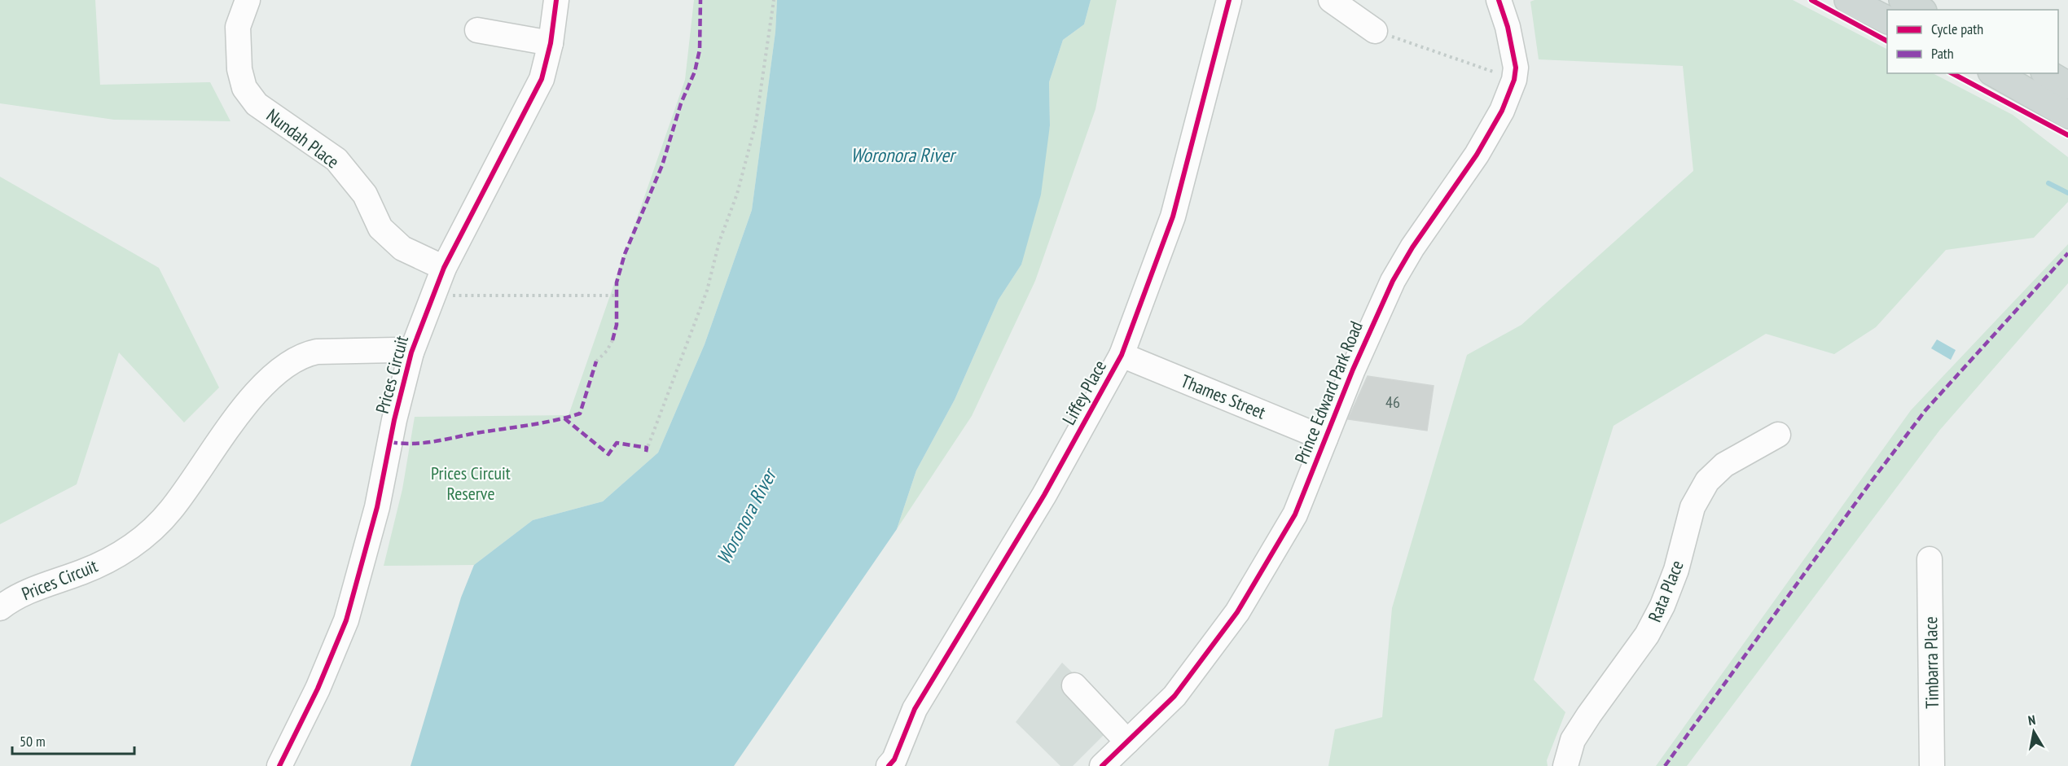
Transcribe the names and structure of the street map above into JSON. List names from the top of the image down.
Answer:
{
  "streets": {
    "street": [
      "Nundah Place",
      "Prices Circuit",
      "Liffey Place",
      "Prince Edward Park Road",
      "Thames Street",
      "Rata Place",
      "Timbarra Place"
    ]
  },
  "crossings": [
    ["Nundah Place", "Prices Circuit"],
    ["Liffey Place", "Thames Street"],
    ["Prince Edward Park Road", "Thames Street"]
  ],
  "water": ["Woronora River"],
  "parks": ["Prices Circuit Reserve"],
  "house_numbers": ["46"],
  "legend": ["Cycle path", "Path"],
  "scale_bar": "50 m",
  "north": "top"
}
